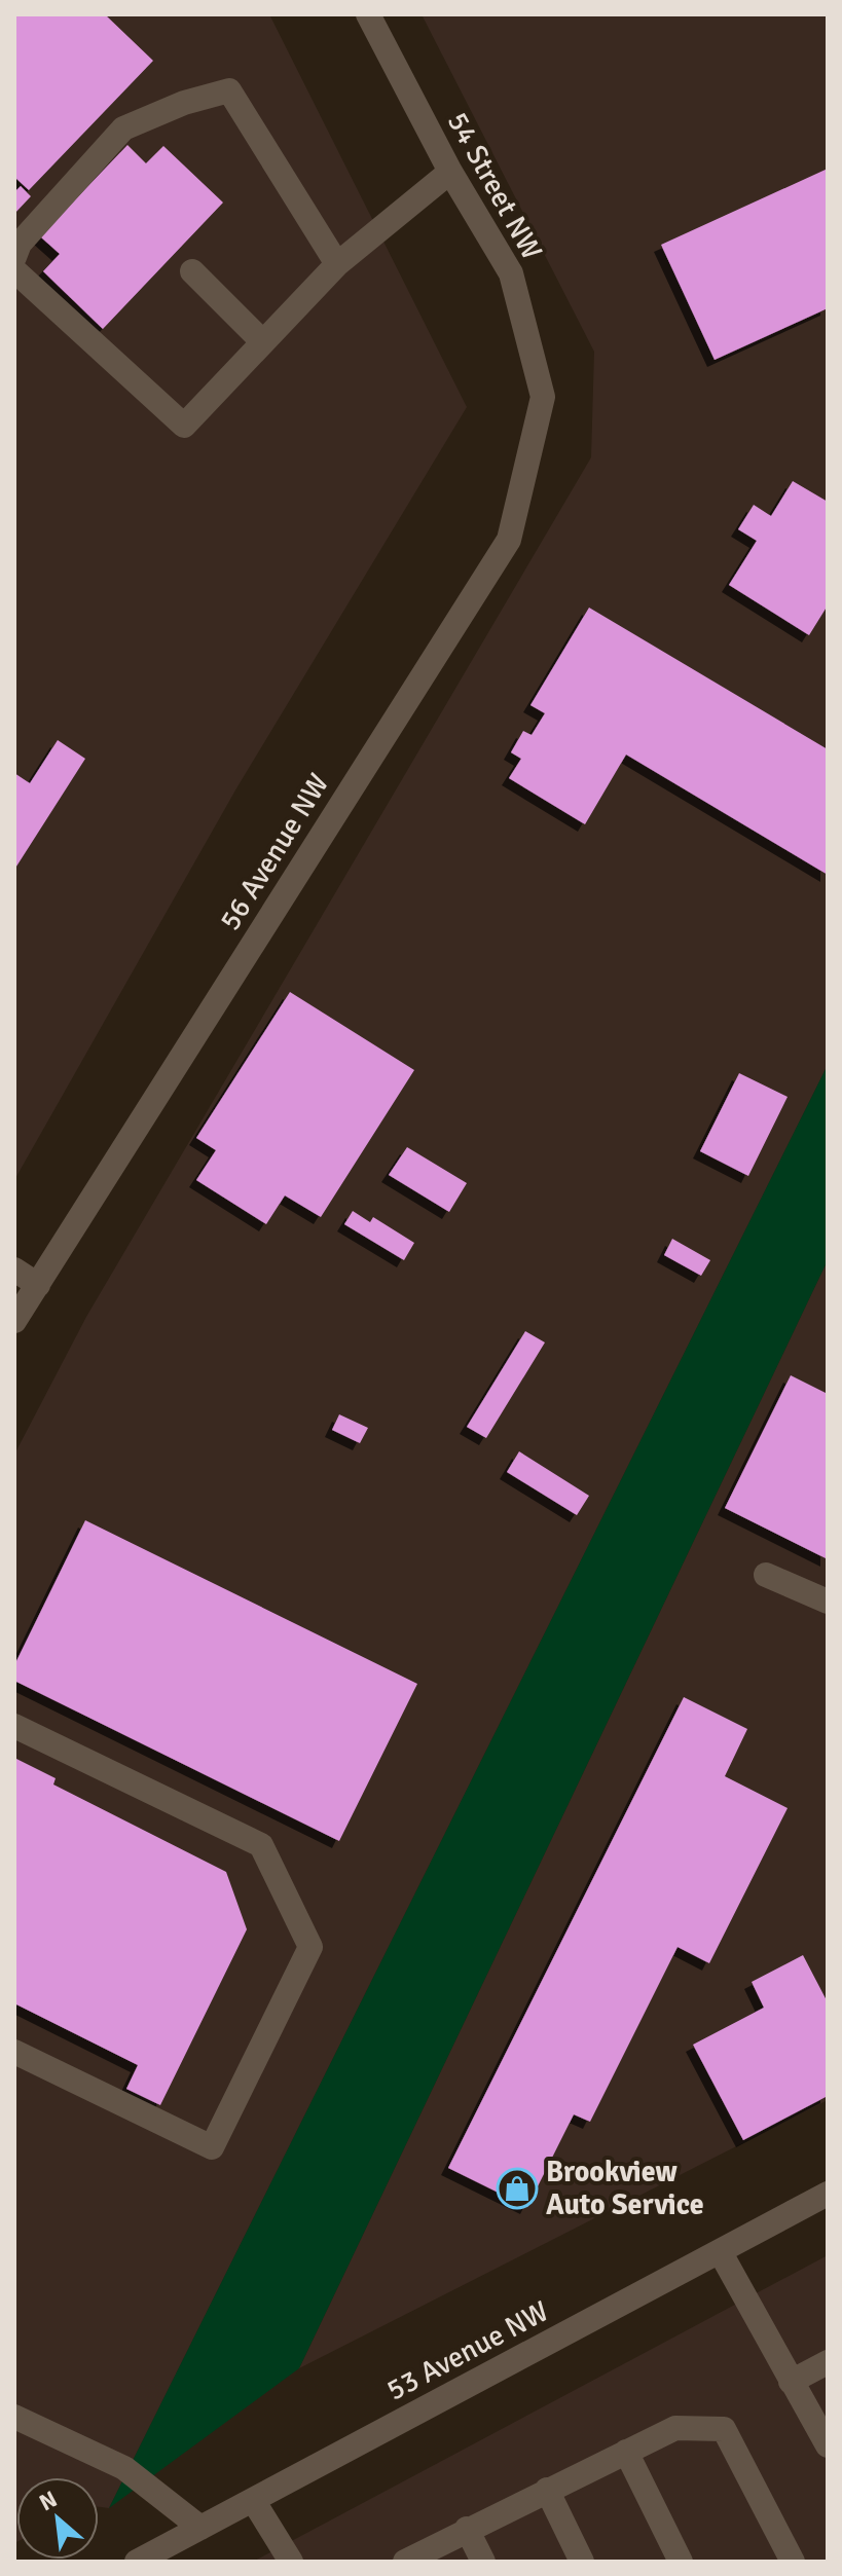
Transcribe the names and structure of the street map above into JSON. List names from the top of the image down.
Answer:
{
  "streets": {
    "street": ["54 Street NW", "56 Avenue NW", "53 Avenue NW"]
  },
  "crossings": [
    ["54 Street NW", "56 Avenue NW"]
  ],
  "places": {
    "shop": ["Brookview Auto Service"]
  },
  "north": "top left"
}
